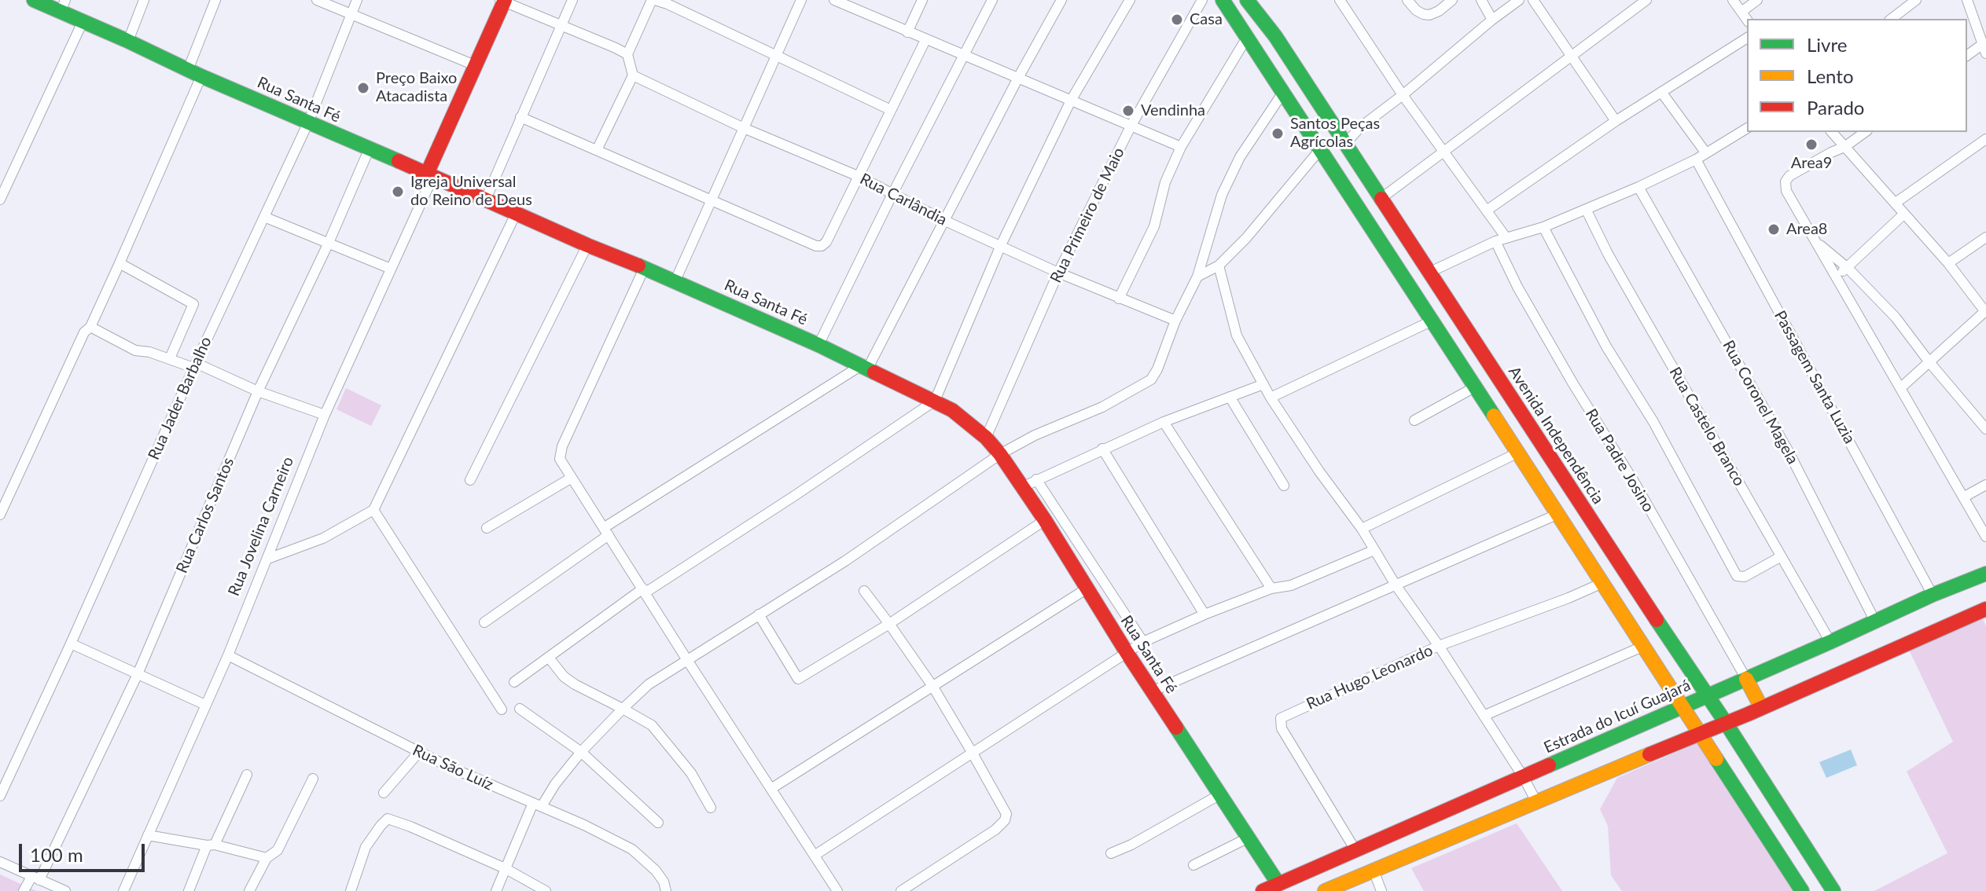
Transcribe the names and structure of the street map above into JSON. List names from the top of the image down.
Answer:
{
  "streets": {
    "main road": [
      "Rua Santa Fé",
      "Avenida Independência",
      "Rua Jovelina Carneiro",
      "Estrada do Icuí Guajará"
    ],
    "street": [
      "Rua Carlândia",
      "Rua Primeiro de Maio",
      "Passagem Santa Luzia",
      "Rua Jader Barbalho",
      "Rua Coronel Magela",
      "Rua Castelo Branco",
      "Rua Padre Josino",
      "Rua Carlos Santos",
      "Rua Hugo Leonardo",
      "Rua São Luíz"
    ]
  },
  "crossings": [
    ["Rua Santa Fé", "Rua Primeiro de Maio"],
    ["Rua Santa Fé", "Rua Jader Barbalho"],
    ["Rua Santa Fé", "Rua Carlos Santos"],
    ["Rua Santa Fé", "Rua Jovelina Carneiro"],
    ["Rua Santa Fé", "Estrada do Icuí Guajará"],
    ["Rua Carlândia", "Rua Primeiro de Maio"],
    ["Passagem Santa Luzia", "Estrada do Icuí Guajará"],
    ["Rua Coronel Magela", "Estrada do Icuí Guajará"],
    ["Rua Castelo Branco", "Estrada do Icuí Guajará"],
    ["Avenida Independência", "Estrada do Icuí Guajará"],
    ["Rua Padre Josino", "Estrada do Icuí Guajará"],
    ["Rua Jovelina Carneiro", "Rua São Luíz"],
    ["Rua Hugo Leonardo", "Estrada do Icuí Guajará"]
  ],
  "places": [
    "Casa",
    "Preço Baixo Atacadista",
    "Vendinha",
    "Santos Peças Agrícolas",
    "Area9",
    "Igreja Universal do Reino de Deus",
    "Area8"
  ],
  "legend": ["Livre", "Lento", "Parado"],
  "scale_bar": "100 m"
}
